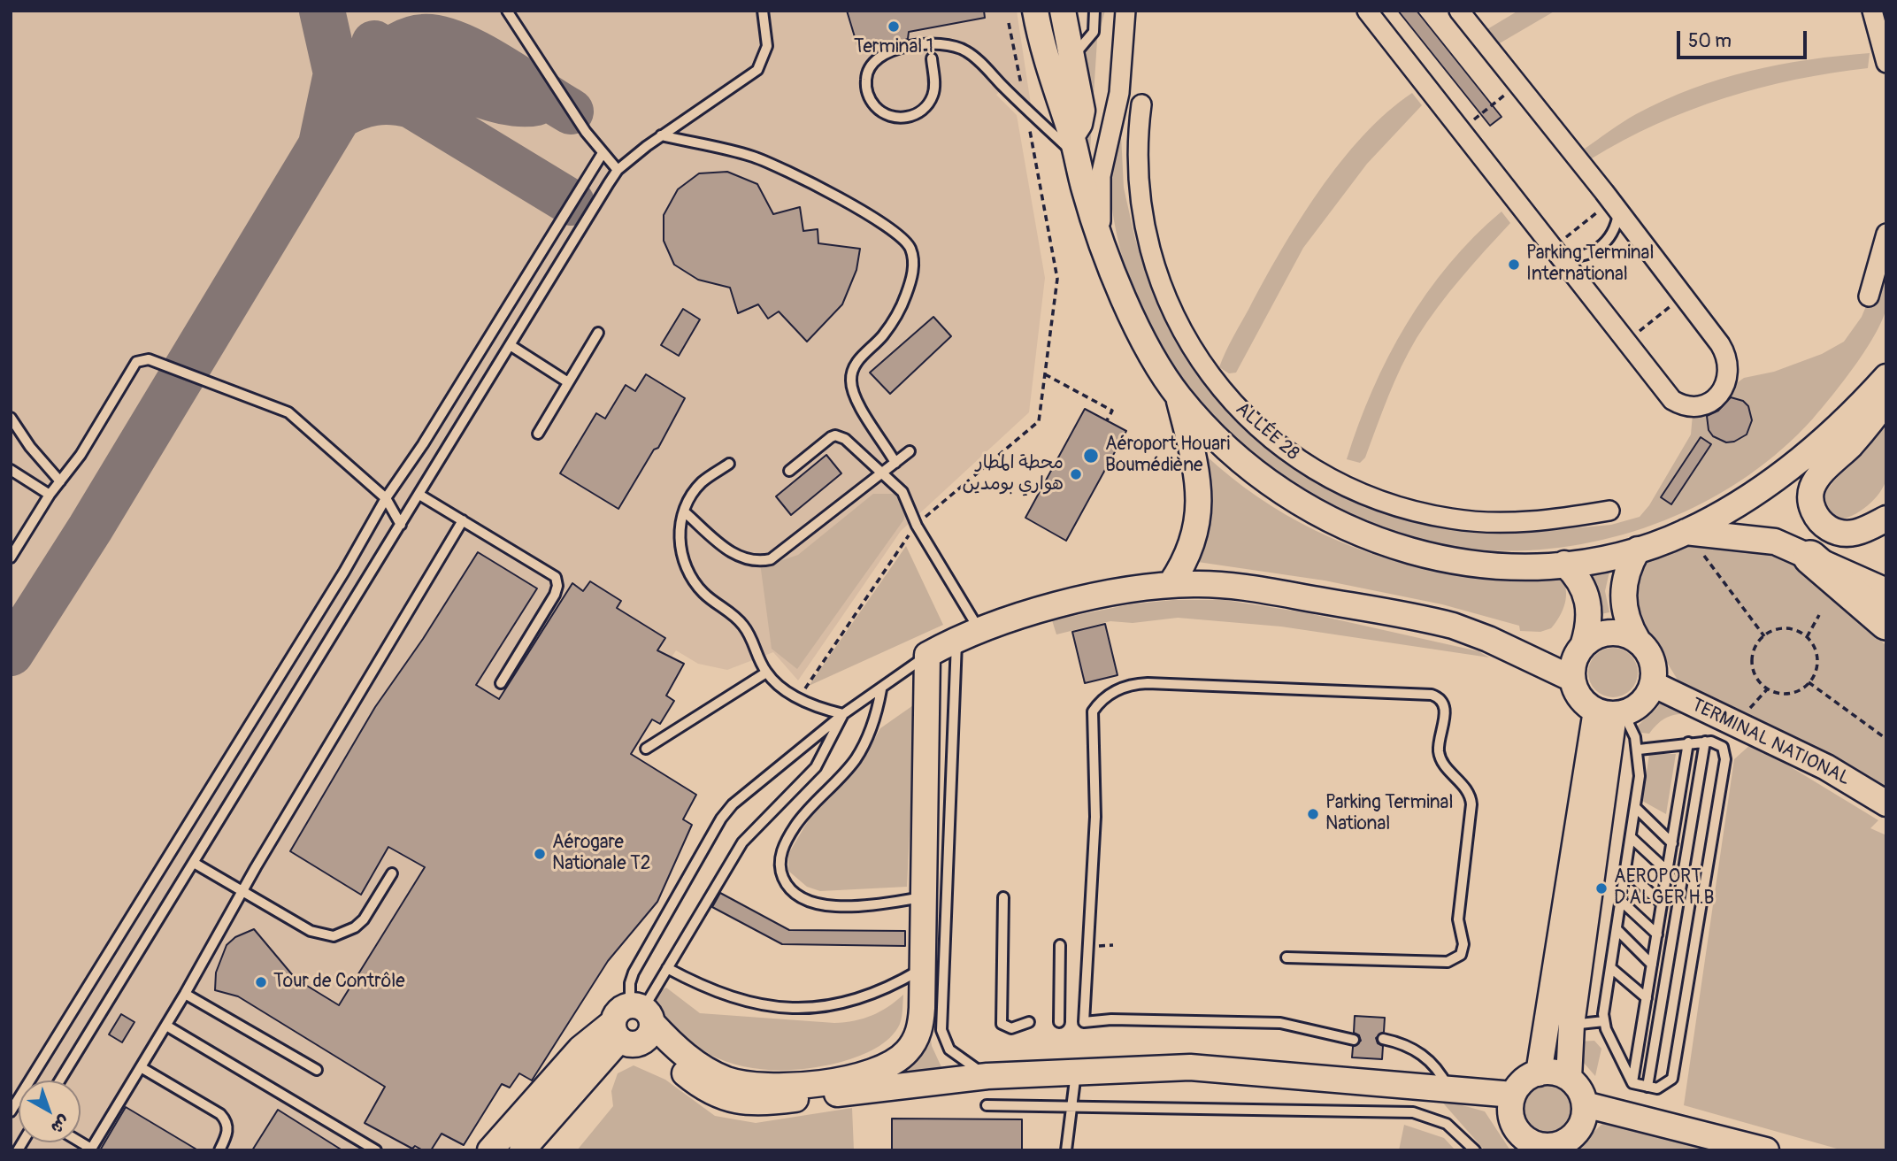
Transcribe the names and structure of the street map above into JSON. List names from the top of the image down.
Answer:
{
  "streets": {
    "street": ["ALLÉE 28", "TERMINAL NATIONAL"]
  },
  "places": [
    "Terminal 1",
    "Parking Terminal International",
    "Aéroport Houari Boumédiène",
    "محطة المطار هواري بومدين",
    "Parking Terminal National",
    "Aérogare Nationale T2",
    "AEROPORT D'ALGER H.B",
    "Tour de Contrôle"
  ],
  "scale_bar": "50 m",
  "north": "bottom right"
}
